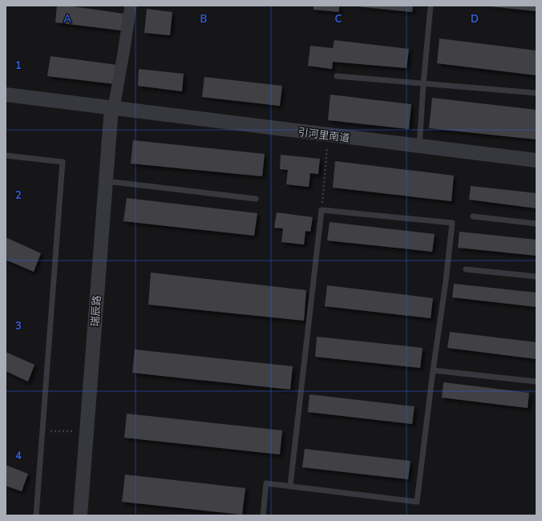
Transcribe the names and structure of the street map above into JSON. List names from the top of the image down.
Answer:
{
  "streets": {
    "street": ["引河里南道", "瑞辰路"]
  },
  "crossings": [
    ["引河里南道", "瑞辰路"]
  ],
  "grid": {
    "columns": [
      "A",
      "B",
      "C",
      "D"
    ],
    "rows": [
      "1",
      "2",
      "3",
      "4"
    ]
  }
}
